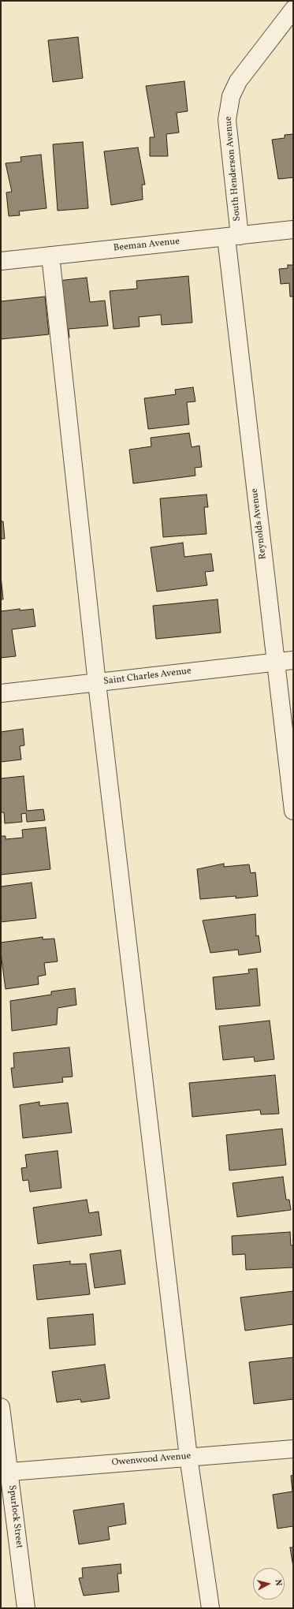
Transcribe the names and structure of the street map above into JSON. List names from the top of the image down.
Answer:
{
  "streets": {
    "street": [
      "South Henderson Avenue",
      "Beeman Avenue",
      "Reynolds Avenue",
      "Saint Charles Avenue",
      "Owenwood Avenue",
      "Spurlock Street"
    ]
  },
  "crossings": [
    ["South Henderson Avenue", "Beeman Avenue"],
    ["South Henderson Avenue", "Reynolds Avenue"],
    ["Beeman Avenue", "Reynolds Avenue"],
    ["Reynolds Avenue", "Saint Charles Avenue"],
    ["Owenwood Avenue", "Spurlock Street"]
  ],
  "north": "right"
}
